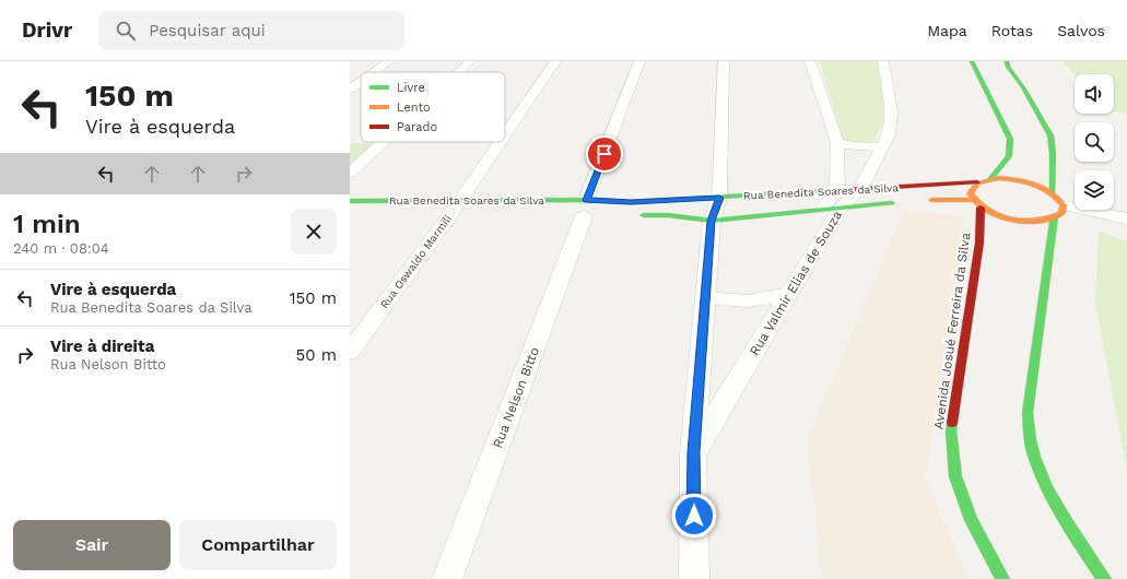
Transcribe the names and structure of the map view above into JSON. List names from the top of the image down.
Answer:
{
  "streets": {
    "main road": ["Rua Benedita Soares da Silva", "Avenida Josué Ferreira da Silva"],
    "street": ["Rua Oswaldo Marmili", "Rua Valmir Elias de Souza", "Rua Nelson Bitto"]
  },
  "crossings": [
    ["Rua Benedita Soares da Silva", "Rua Oswaldo Marmili"],
    ["Rua Benedita Soares da Silva", "Rua Valmir Elias de Souza"],
    ["Rua Benedita Soares da Silva", "Rua Nelson Bitto"]
  ],
  "legend": ["Livre", "Lento", "Parado"],
  "page": {
    "header": "Drivr",
    "search": "Pesquisar aqui",
    "nav": ["Mapa", "Rotas", "Salvos"],
    "turn": ["150 m", "Vire à esquerda"],
    "heading": ["1 min", "240 m · 08:04"],
    "list": [
      {
        "name": "Vire à esquerda",
        "note": "Rua Benedita Soares da Silva",
        "value": "150 m"
      },
      {
        "name": "Vire à direita",
        "note": "Rua Nelson Bitto",
        "value": "50 m"
      }
    ],
    "buttons": ["Sair", "Compartilhar"]
  }
}
